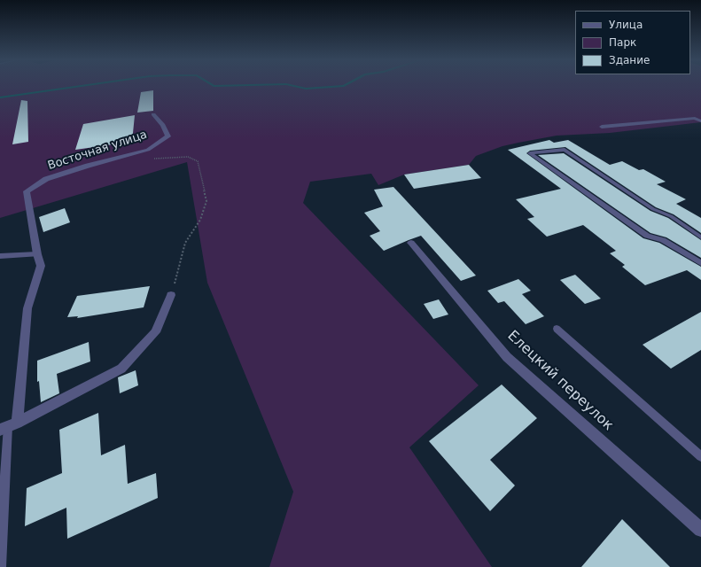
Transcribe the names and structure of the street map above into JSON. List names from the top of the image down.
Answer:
{
  "streets": {
    "street": ["Восточная улица", "Елецкий переулок"]
  },
  "legend": ["Улица", "Парк", "Здание"]
}
